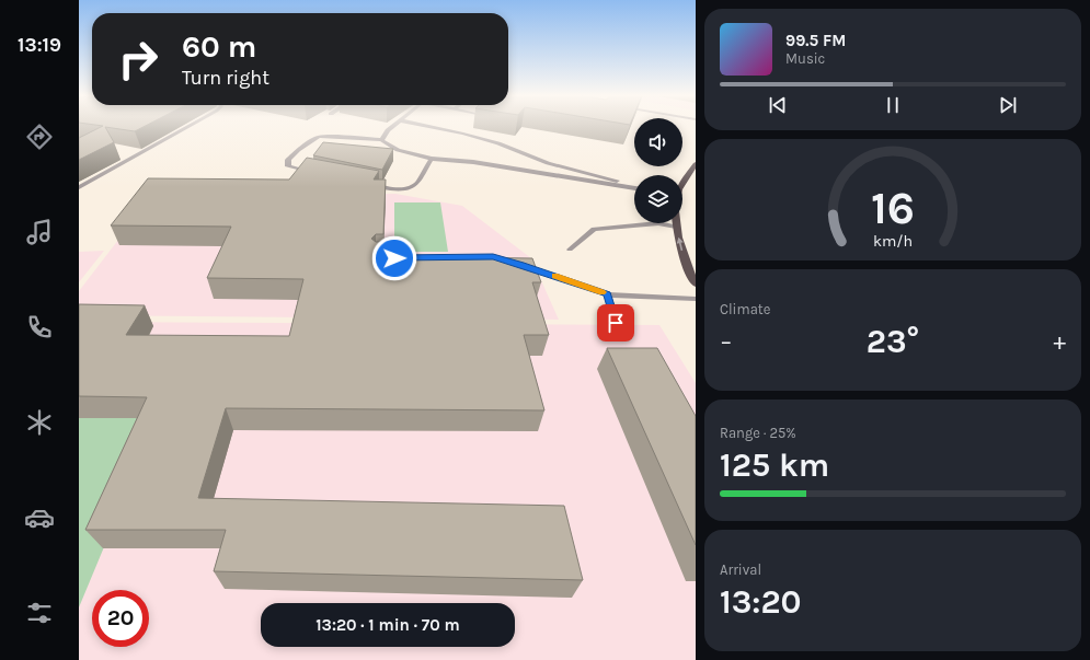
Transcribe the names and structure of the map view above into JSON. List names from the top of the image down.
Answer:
{
  "page": {
    "tabs": "13:19",
    "turn": ["60 m", "Turn right"],
    "song": ["99.5 FM", "Music"],
    "tile": [
      "Climate",
      ["Range · 25%", "125 km"],
      ["Arrival", "13:20"]
    ],
    "heat": ["−", "23°", "+"],
    "limit": "20",
    "trip": "13:20 · 1 min · 70 m",
    "gauge": ["16", "km/h"]
  }
}
